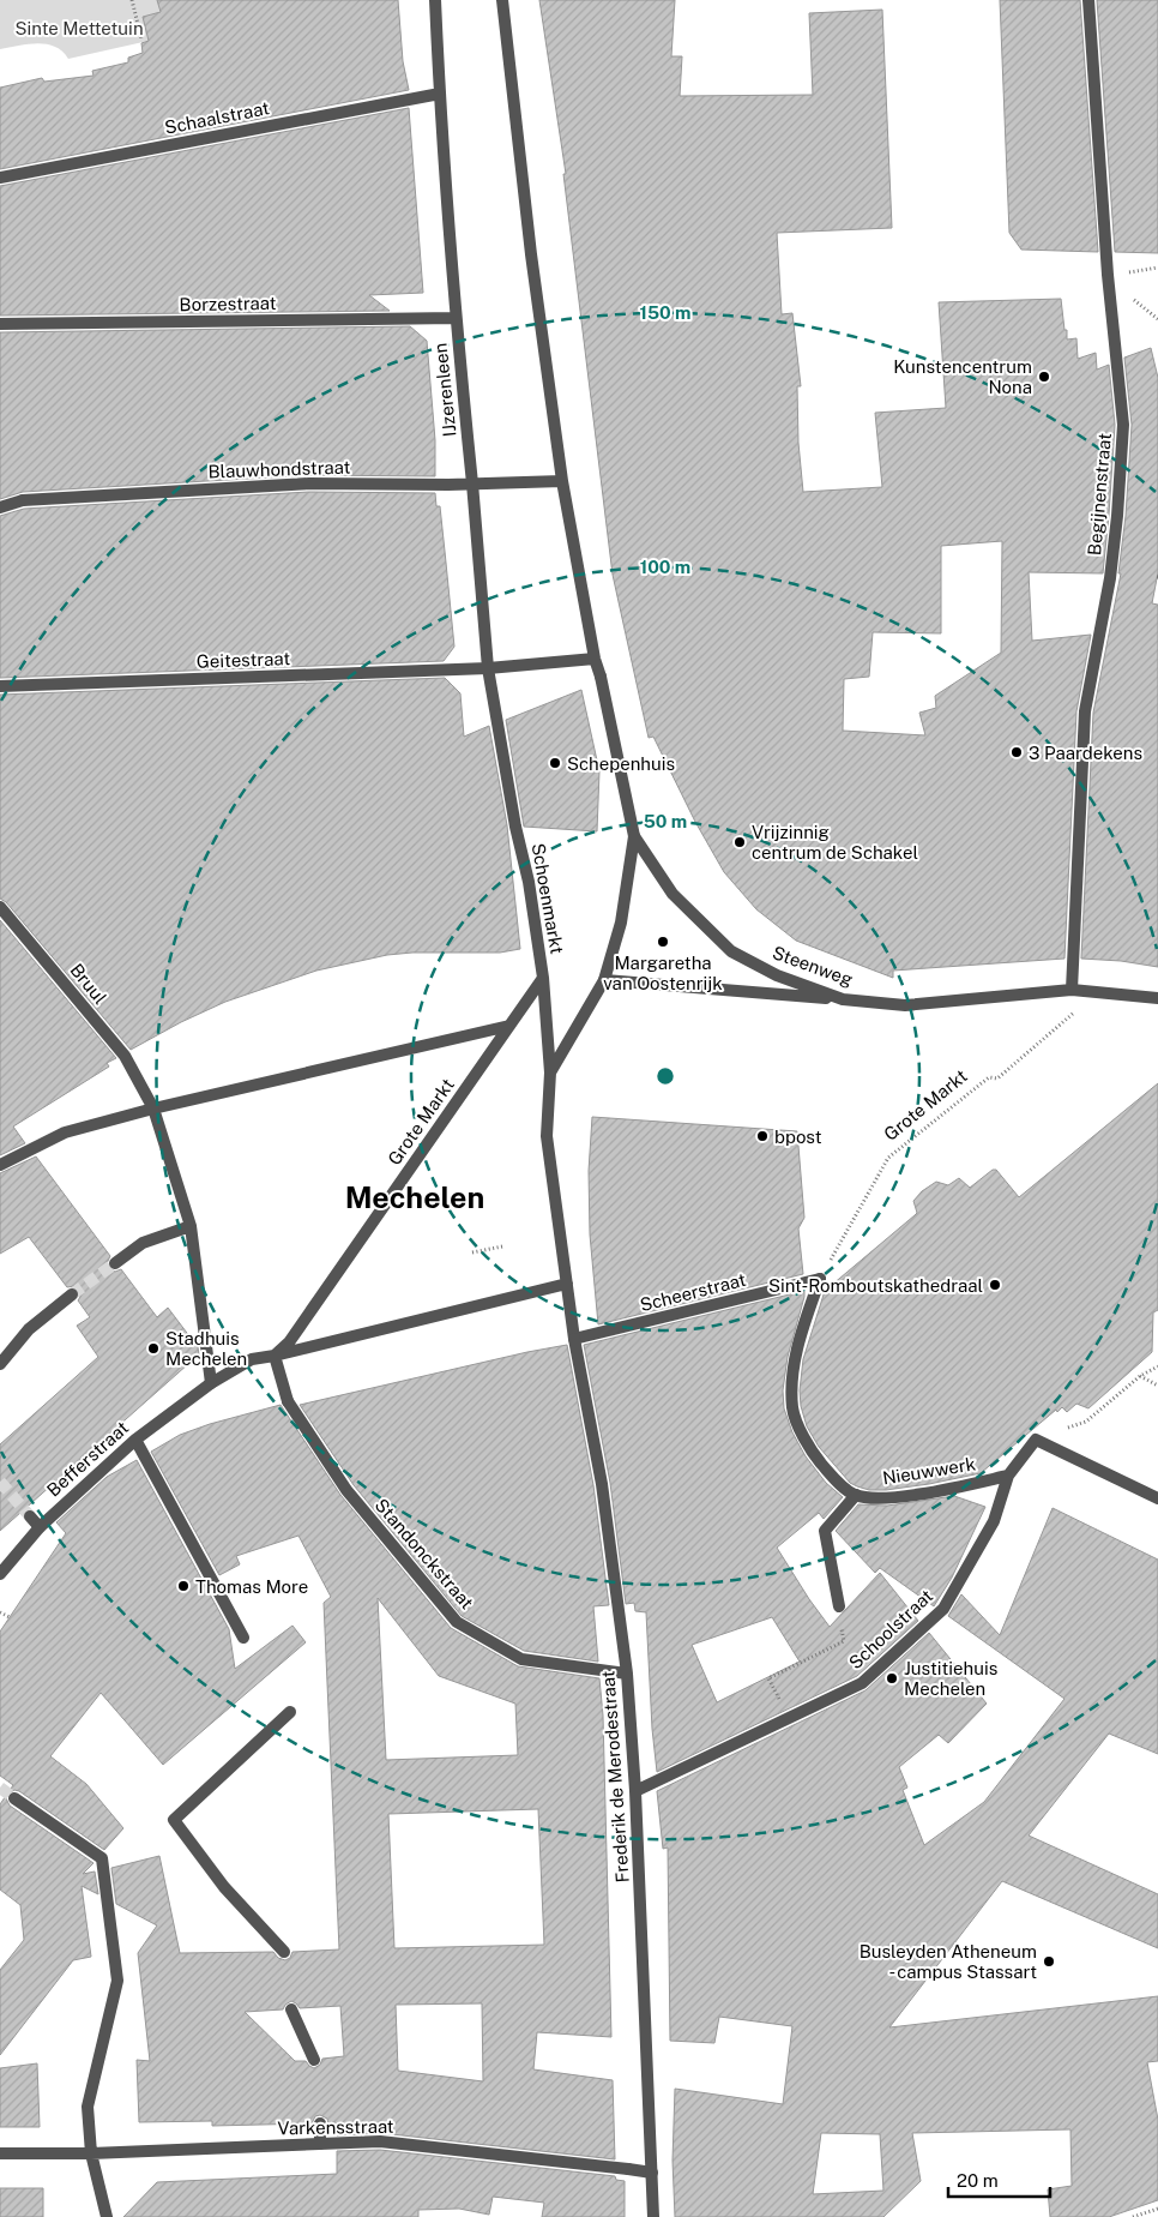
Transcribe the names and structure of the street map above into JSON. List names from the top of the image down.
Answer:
{
  "streets": {
    "street": [
      "Schaalstraat",
      "Borzestraat",
      "IJzerenleen",
      "Blauwhondstraat",
      "Begijnenstraat",
      "Geitestraat",
      "Schoenmarkt",
      "Steenweg",
      "Bruul",
      "Grote Markt",
      "Scheerstraat",
      "Befferstraat",
      "Nieuwwerk",
      "Standonckstraat",
      "Schoolstraat",
      "Frederik de Merodestraat",
      "Varkensstraat"
    ]
  },
  "crossings": [
    ["Schaalstraat", "IJzerenleen"],
    ["Borzestraat", "IJzerenleen"],
    ["IJzerenleen", "Blauwhondstraat"],
    ["IJzerenleen", "Geitestraat"],
    ["IJzerenleen", "Schoenmarkt"],
    ["Begijnenstraat", "Steenweg"],
    ["Begijnenstraat", "Grote Markt"],
    ["Geitestraat", "Schoenmarkt"],
    ["Schoenmarkt", "Grote Markt"],
    ["Steenweg", "Grote Markt"],
    ["Grote Markt", "Scheerstraat"],
    ["Grote Markt", "Standonckstraat"],
    ["Scheerstraat", "Frederik de Merodestraat"],
    ["Nieuwwerk", "Schoolstraat"],
    ["Standonckstraat", "Frederik de Merodestraat"],
    ["Schoolstraat", "Frederik de Merodestraat"],
    ["Frederik de Merodestraat", "Varkensstraat"]
  ],
  "districts": ["Mechelen"],
  "parks": ["Sinte Mettetuin"],
  "places": [
    "Kunstencentrum Nona",
    "3 Paardekens",
    "Schepenhuis",
    "Vrijzinnig centrum de Schakel",
    "Margaretha van Oostenrijk",
    "bpost",
    "Sint-Romboutskathedraal",
    "Stadhuis Mechelen",
    "Thomas More",
    "Justitiehuis Mechelen",
    "Busleyden Atheneum - campus Stassart"
  ],
  "scale_bar": "20 m",
  "rings": ["150 m", "100 m", "50 m"]
}
